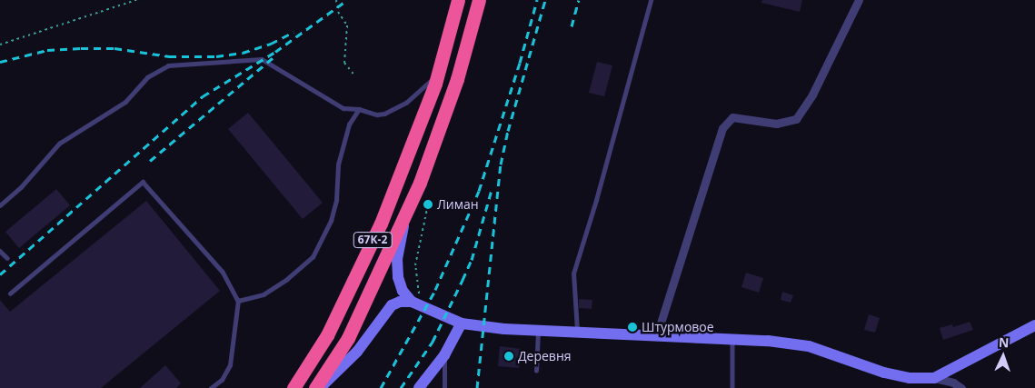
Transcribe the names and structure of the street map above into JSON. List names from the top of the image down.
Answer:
{
  "streets": {
    "highway": ["67К-2"]
  },
  "places": ["Лиман", "Штурмовое", "Деревня"],
  "north": "top"
}
